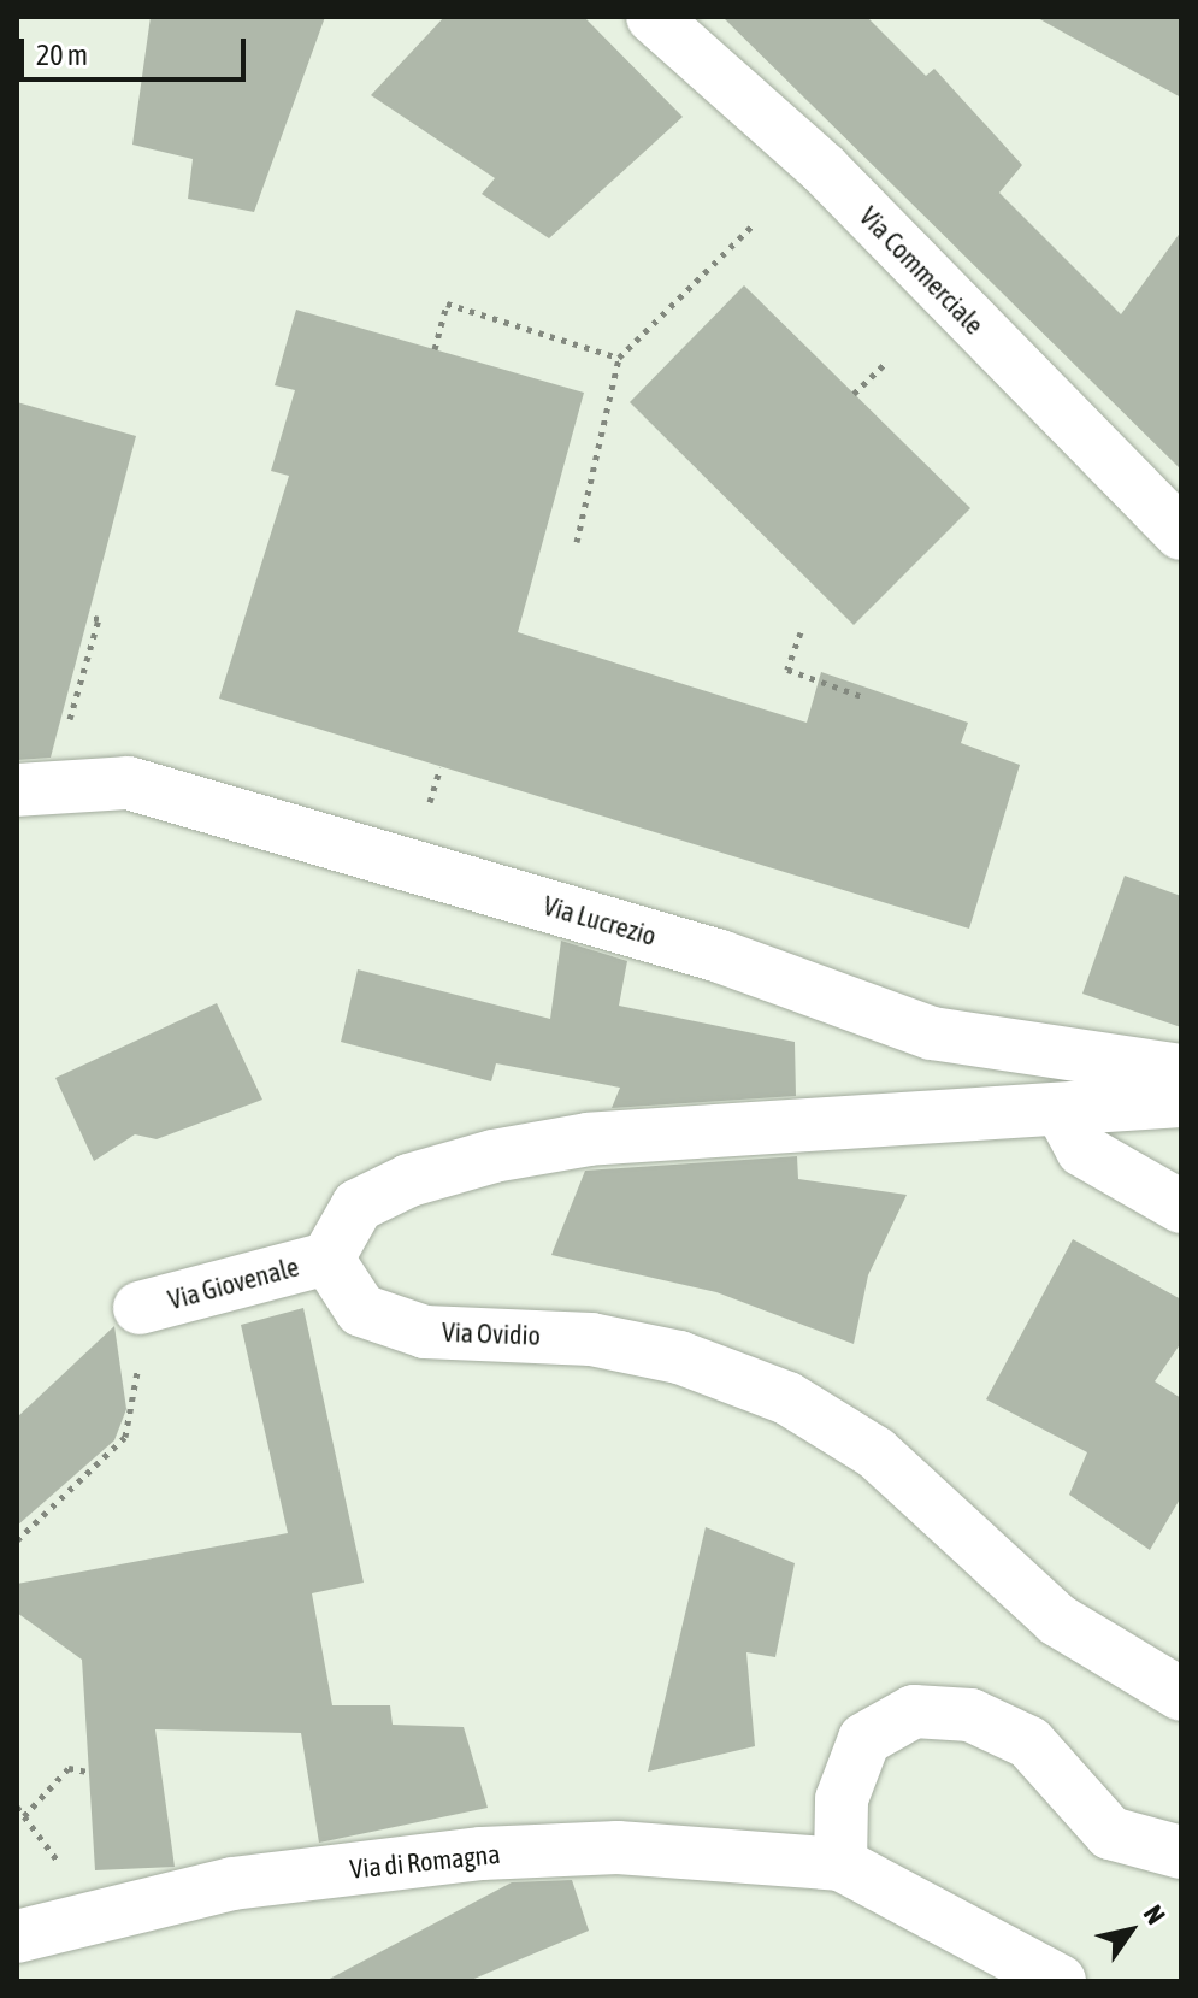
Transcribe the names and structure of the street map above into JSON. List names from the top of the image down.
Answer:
{
  "streets": {
    "street": [
      "Via Commerciale",
      "Via Lucrezio",
      "Via Giovenale",
      "Via Ovidio",
      "Via di Romagna"
    ]
  },
  "crossings": [
    ["Via Giovenale", "Via Ovidio"]
  ],
  "scale_bar": "20 m",
  "north": "top right"
}
